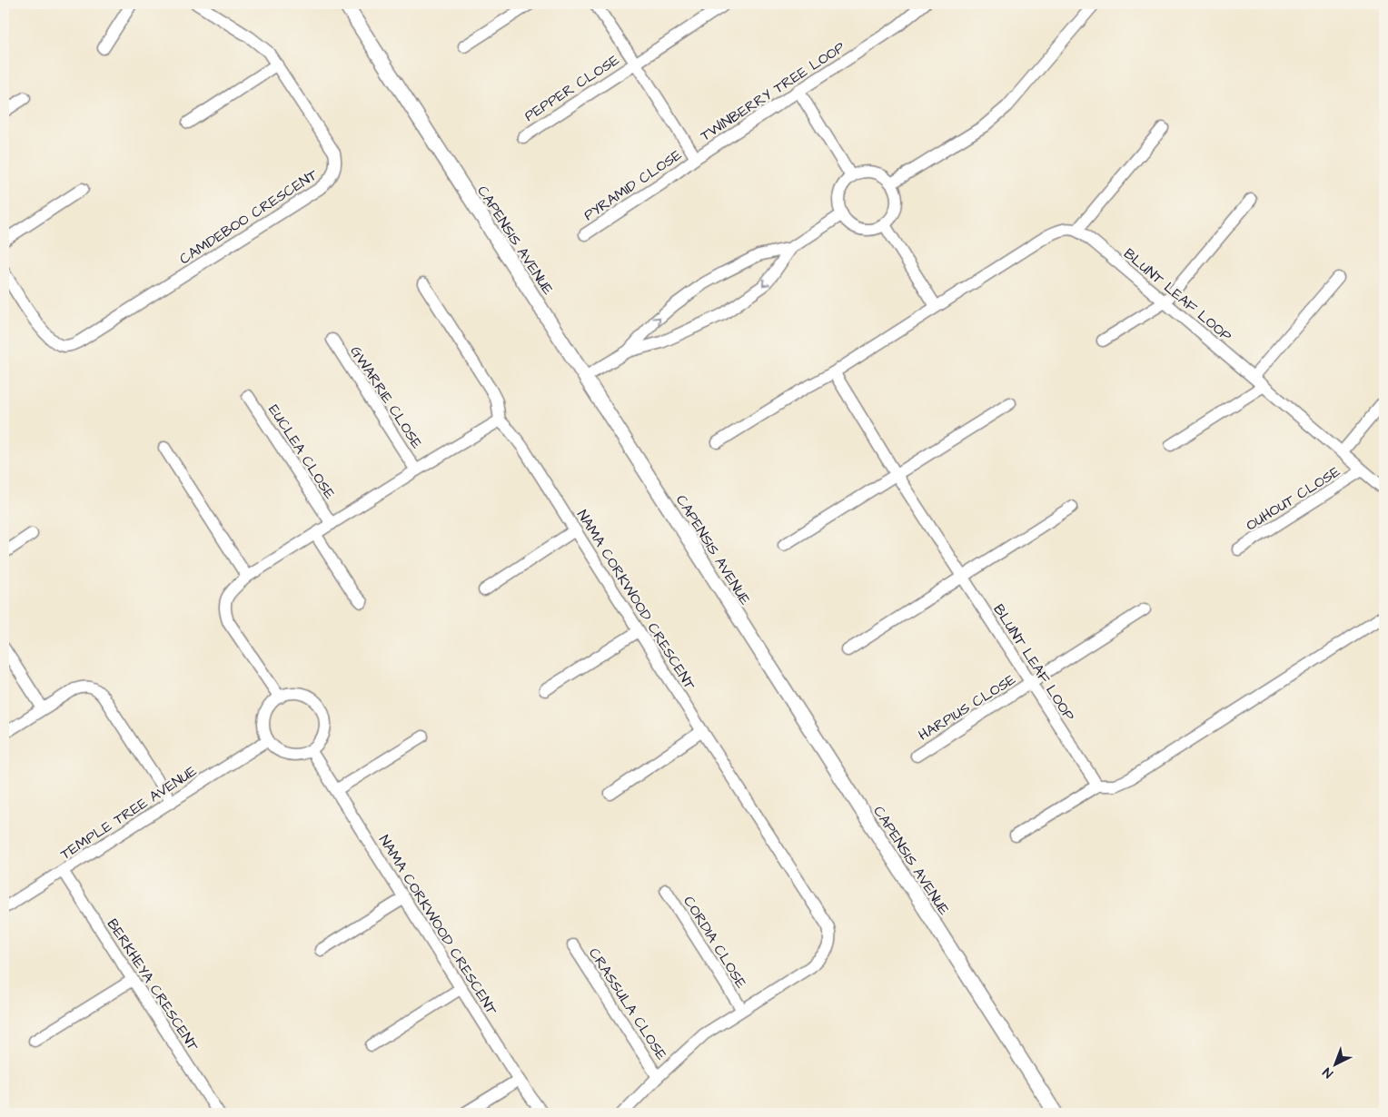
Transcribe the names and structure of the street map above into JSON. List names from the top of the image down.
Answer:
{
  "streets": {
    "street": [
      "PEPPER CLOSE",
      "TWINBERRY TREE LOOP",
      "PYRAMID CLOSE",
      "CAMDEBOO CRESCENT",
      "CAPENSIS AVENUE",
      "BLUNT LEAF LOOP",
      "GWARRIE CLOSE",
      "EUCLEA CLOSE",
      "OUHOUT CLOSE",
      "NAMA CORKWOOD CRESCENT",
      "HARPIUS CLOSE",
      "TEMPLE TREE AVENUE",
      "CORDIA CLOSE",
      "BERKHEYA CRESCENT",
      "CRASSULA CLOSE"
    ]
  },
  "crossings": [
    ["PEPPER CLOSE", "TWINBERRY TREE LOOP"],
    ["TWINBERRY TREE LOOP", "PYRAMID CLOSE"],
    ["BLUNT LEAF LOOP", "OUHOUT CLOSE"],
    ["BLUNT LEAF LOOP", "HARPIUS CLOSE"],
    ["NAMA CORKWOOD CRESCENT", "TEMPLE TREE AVENUE"],
    ["NAMA CORKWOOD CRESCENT", "CORDIA CLOSE"],
    ["NAMA CORKWOOD CRESCENT", "CRASSULA CLOSE"],
    ["TEMPLE TREE AVENUE", "BERKHEYA CRESCENT"]
  ],
  "north": "bottom left"
}
